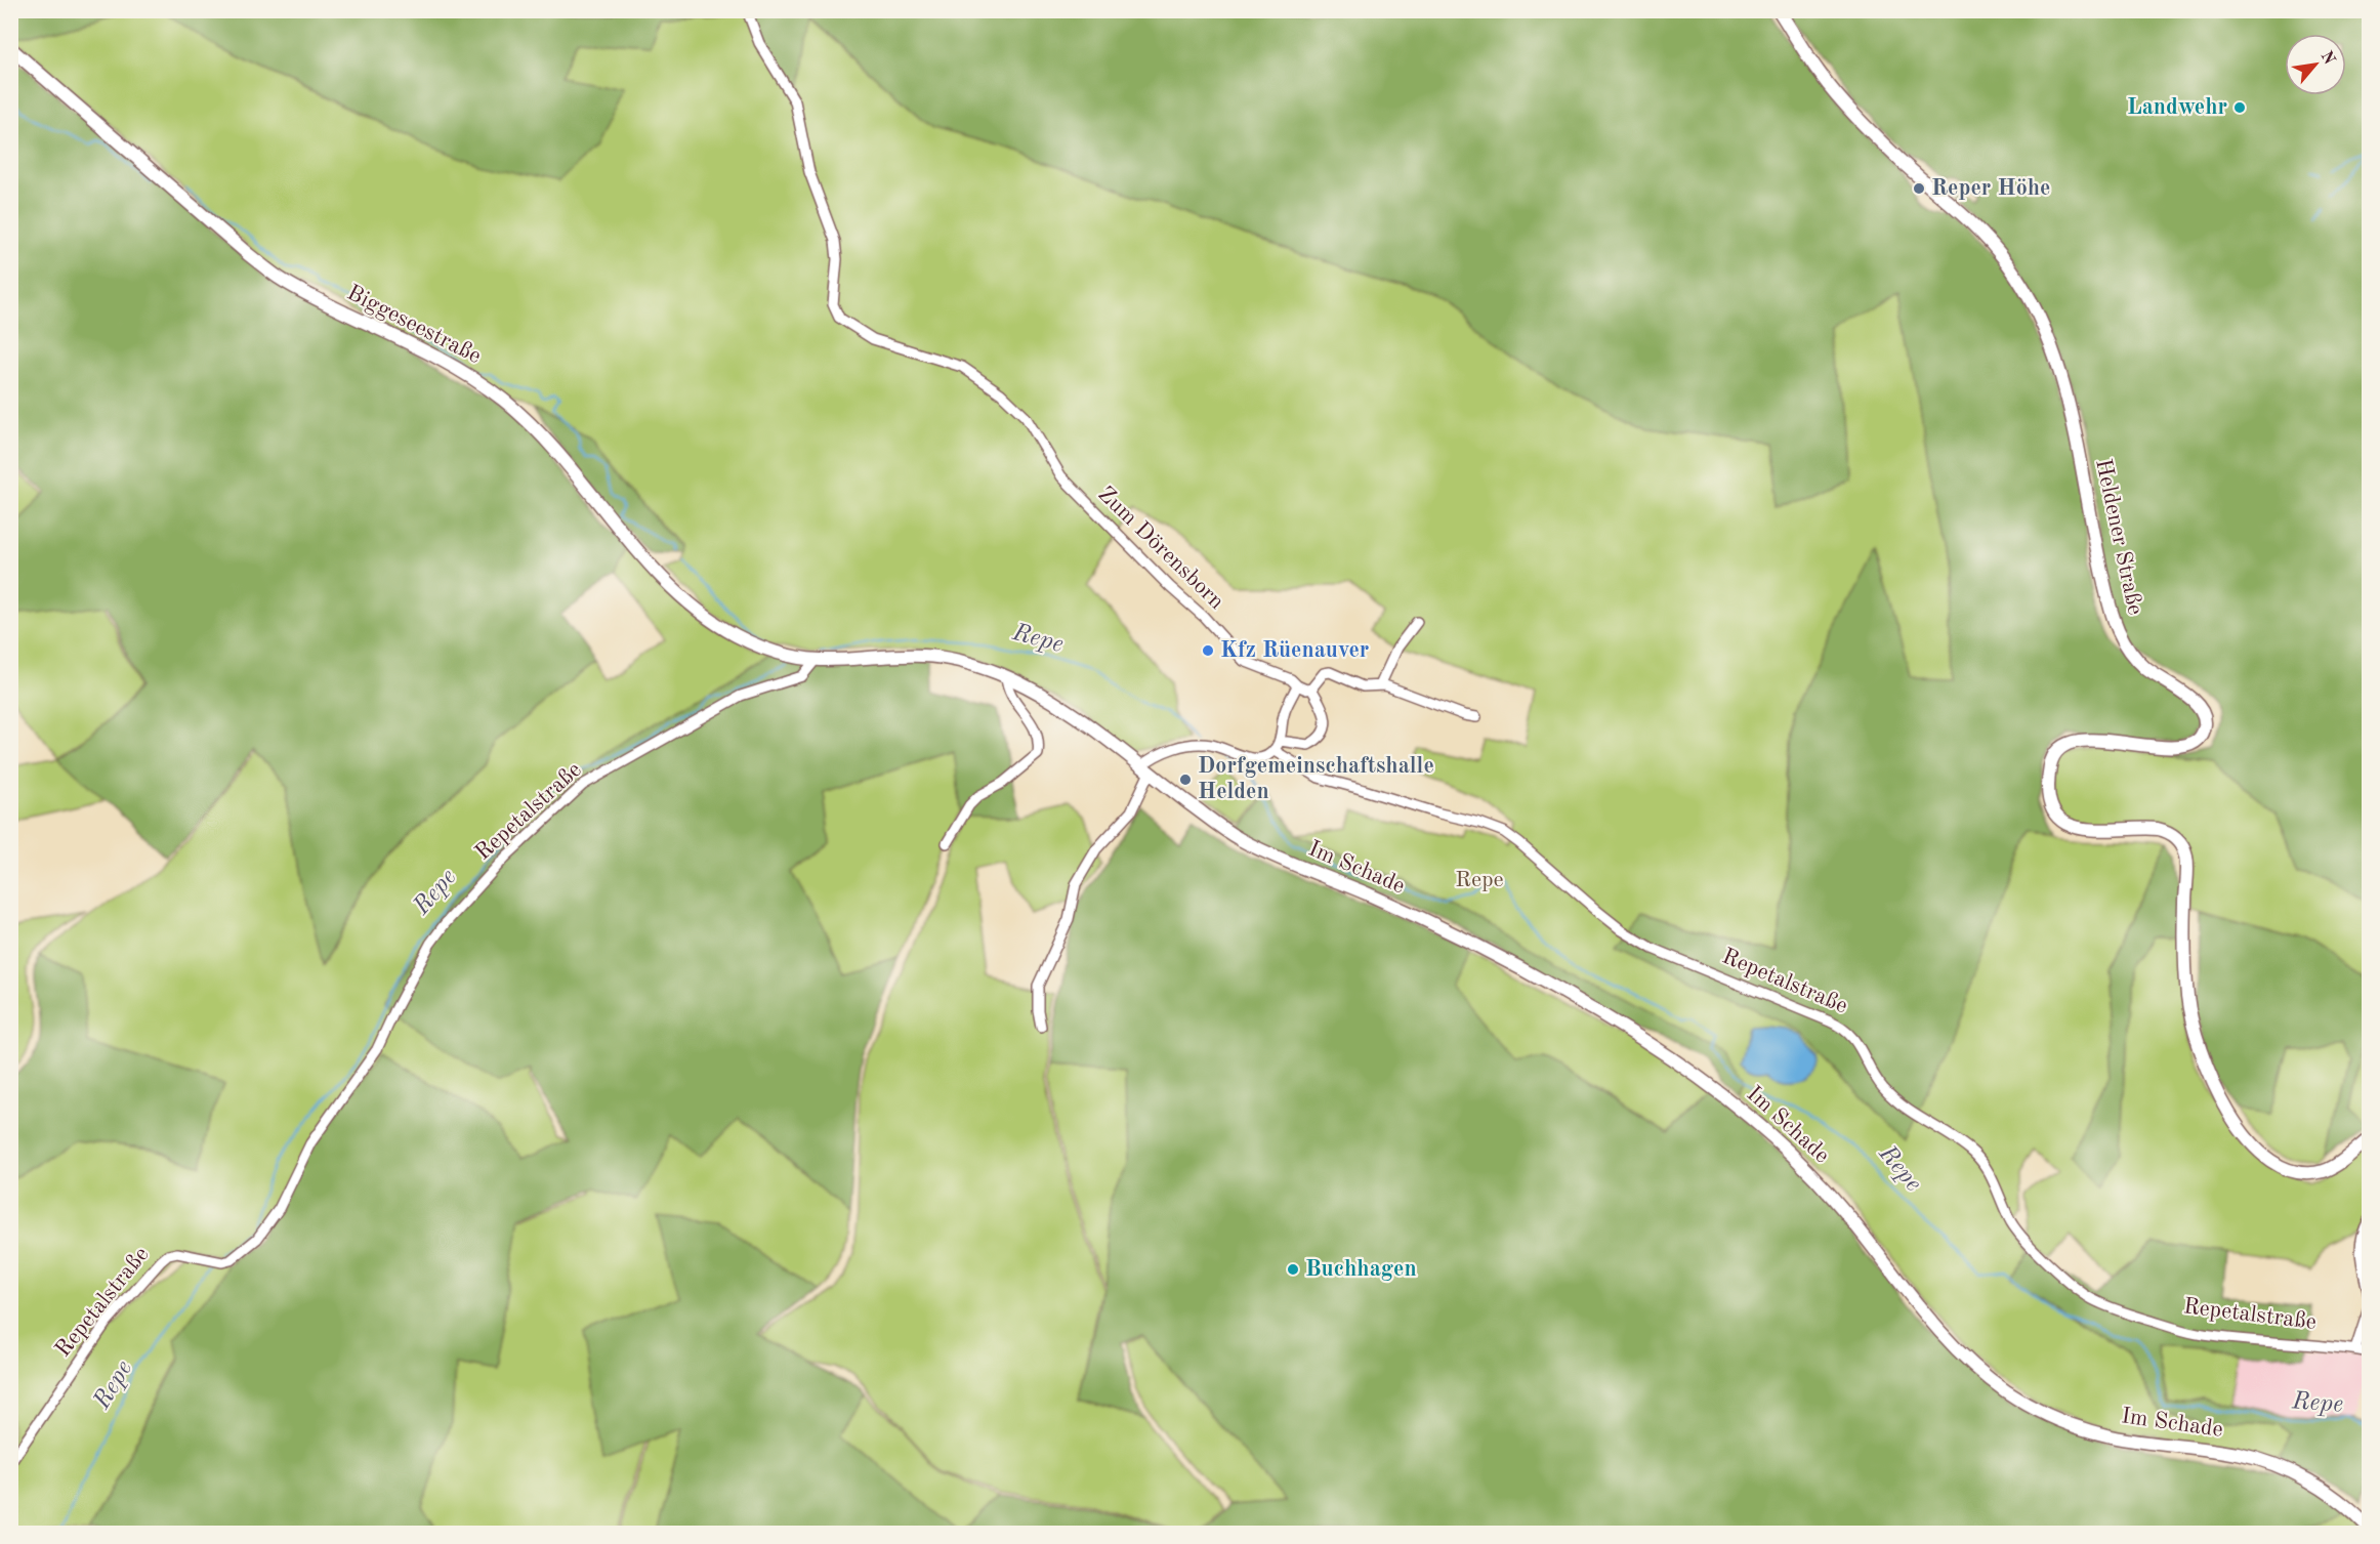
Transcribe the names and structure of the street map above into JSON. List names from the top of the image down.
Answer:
{
  "streets": {
    "street": [
      "Biggeseestraße",
      "Heldener Straße",
      "Zum Dörensborn",
      "Repetalstraße",
      "Im Schade"
    ]
  },
  "crossings": [
    ["Biggeseestraße", "Repetalstraße"]
  ],
  "water": ["Repe"],
  "parks": ["Repe"],
  "places": [
    "Landwehr",
    "Reper Höhe",
    "Kfz Rüenauver",
    "Dorfgemeinschaftshalle Helden",
    "Buchhagen"
  ],
  "north": "top right"
}
